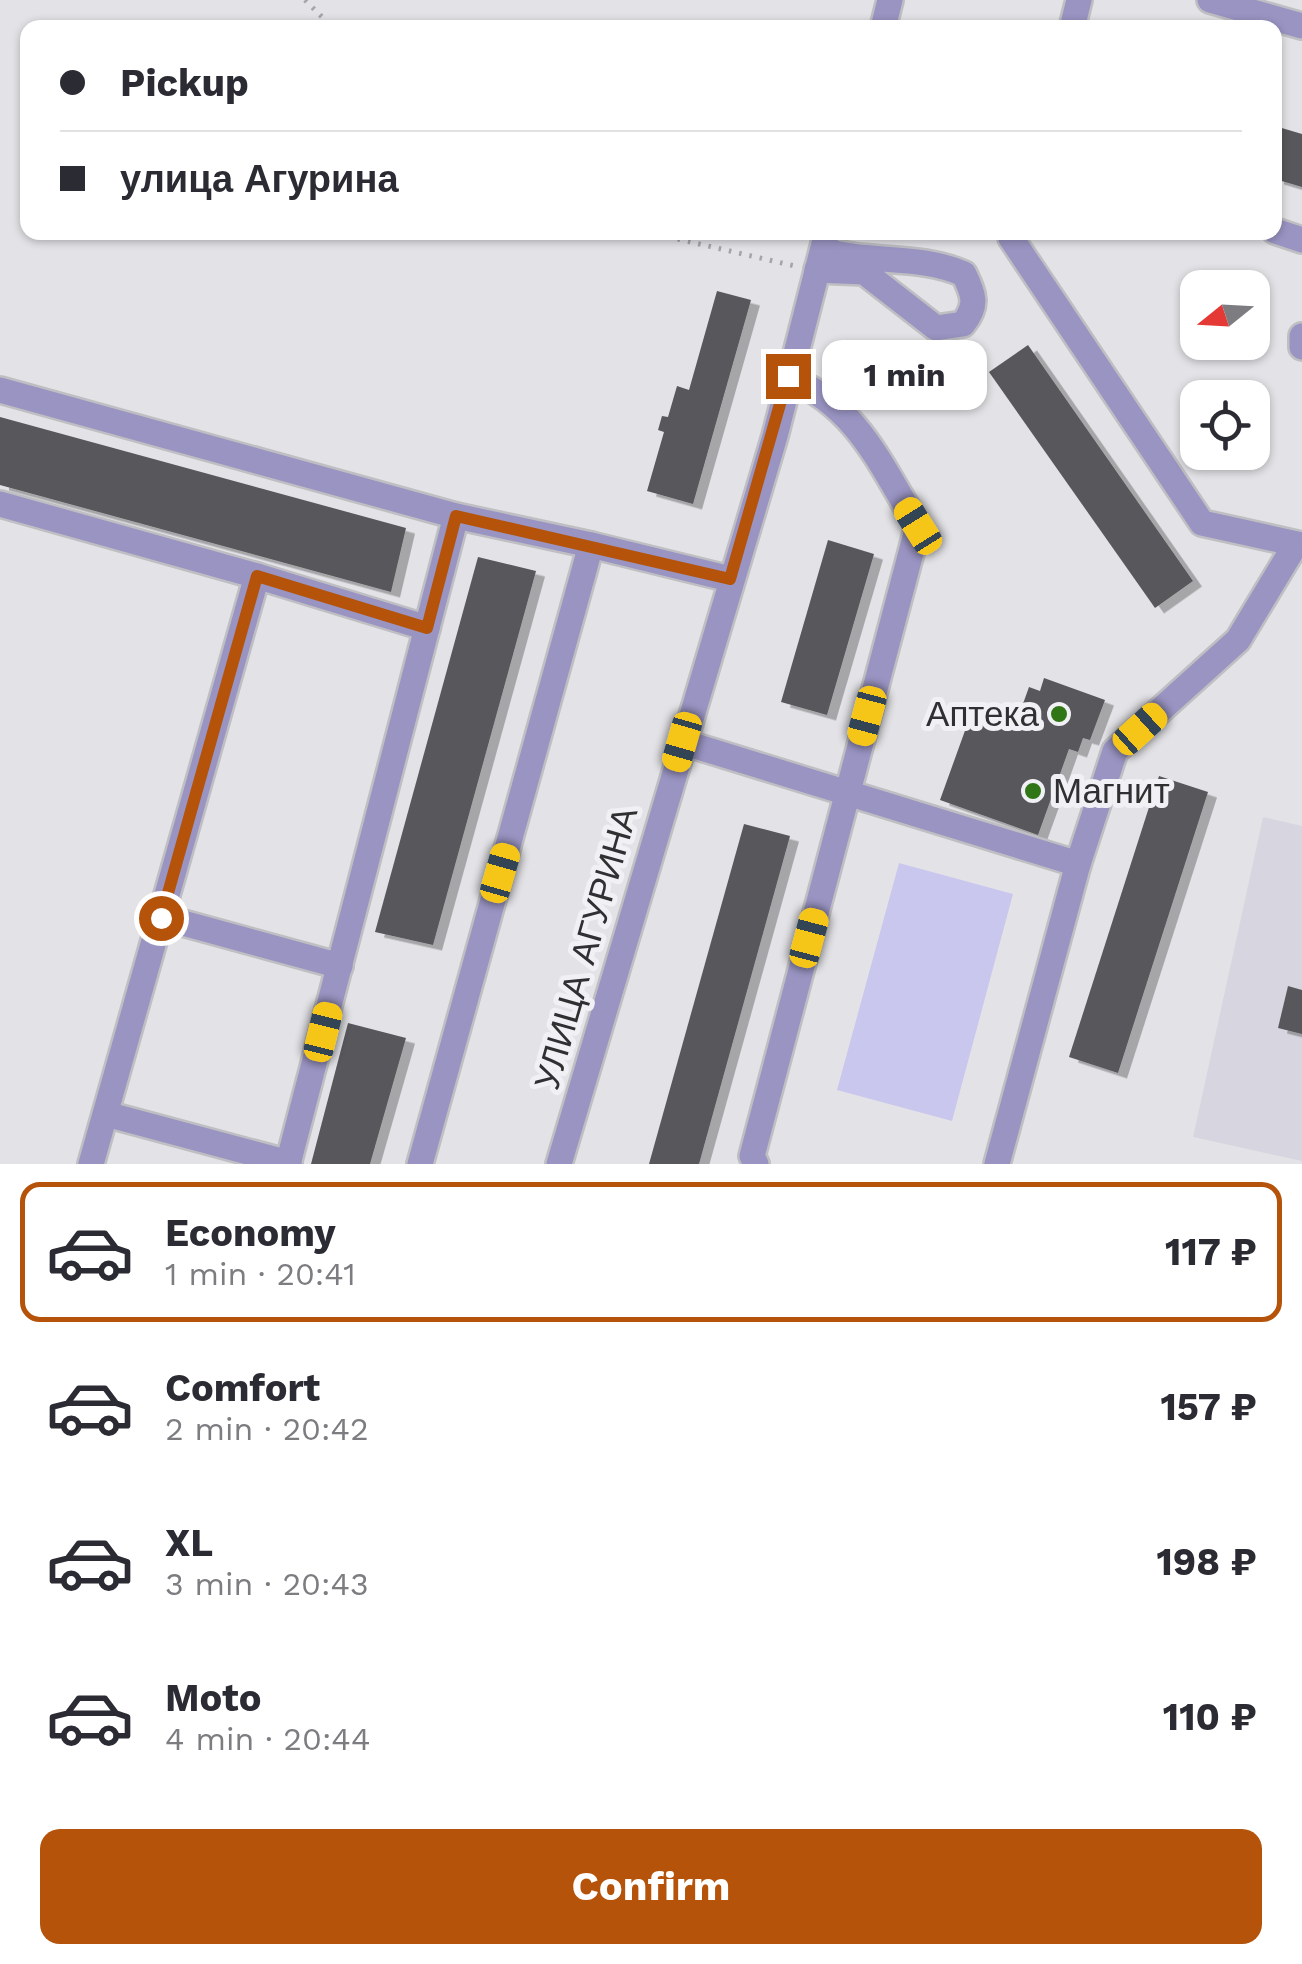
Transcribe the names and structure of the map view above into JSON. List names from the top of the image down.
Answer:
{
  "streets": {
    "street": ["УЛИЦА АГУРИНА"]
  },
  "places": ["Аптека", "Магнит"],
  "north": "left",
  "page": {
    "banner": ["Pickup", "улица Агурина"],
    "bubble": "1 min",
    "list": [
      {
        "name": "Economy",
        "note": "1 min · 20:41",
        "value": "117 ₽"
      },
      {
        "name": "Comfort",
        "note": "2 min · 20:42",
        "value": "157 ₽"
      },
      {
        "name": "XL",
        "note": "3 min · 20:43",
        "value": "198 ₽"
      },
      {
        "name": "Moto",
        "note": "4 min · 20:44",
        "value": "110 ₽"
      }
    ],
    "buttons": "Confirm"
  }
}
